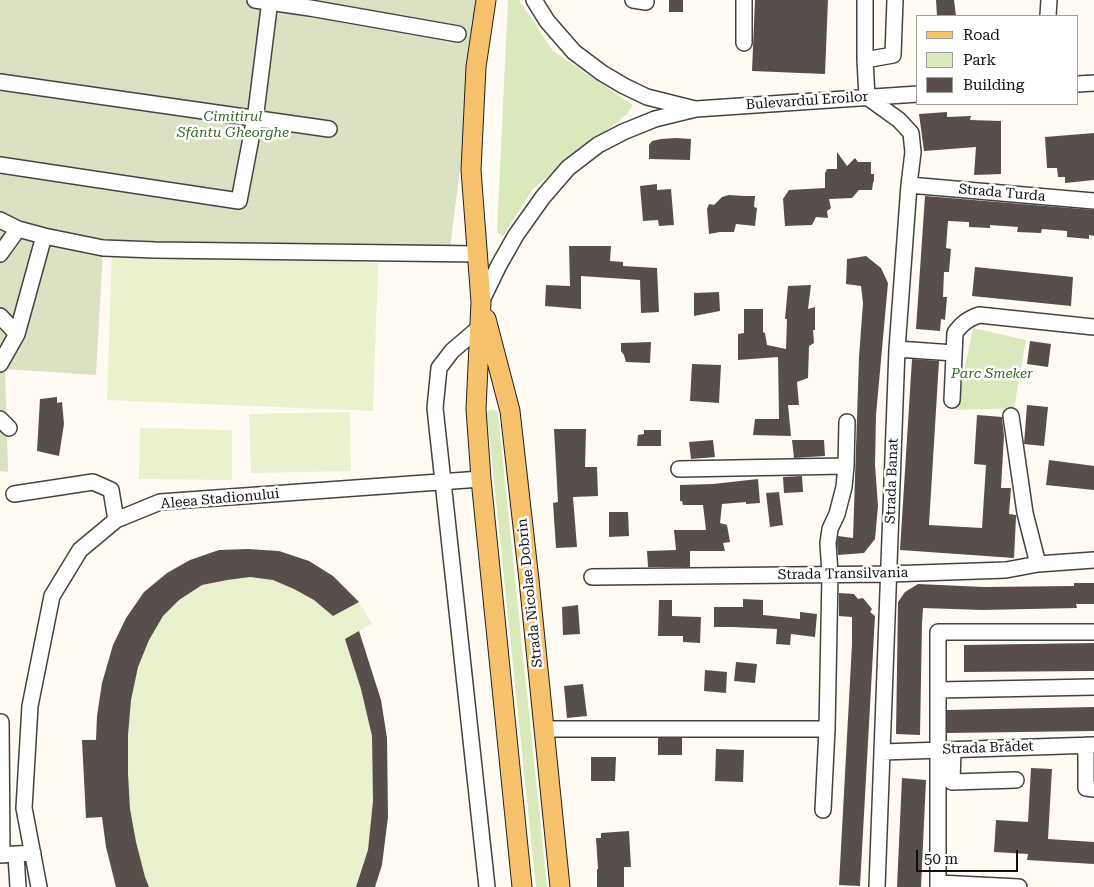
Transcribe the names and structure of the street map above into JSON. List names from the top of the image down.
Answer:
{
  "streets": {
    "main road": ["Strada Nicolae Dobrin"],
    "street": [
      "Bulevardul Eroilor",
      "Strada Turda",
      "Strada Banat",
      "Aleea Stadionului",
      "Strada Transilvania",
      "Strada Brădet"
    ]
  },
  "crossings": [
    ["Bulevardul Eroilor", "Strada Banat"],
    ["Bulevardul Eroilor", "Strada Nicolae Dobrin"],
    ["Strada Turda", "Strada Banat"],
    ["Strada Banat", "Strada Transilvania"],
    ["Strada Banat", "Strada Brădet"],
    ["Aleea Stadionului", "Strada Nicolae Dobrin"]
  ],
  "parks": ["Cimitirul Sfântu Gheorghe", "Parc Smeker"],
  "legend": ["Road", "Park", "Building"],
  "scale_bar": "50 m"
}
